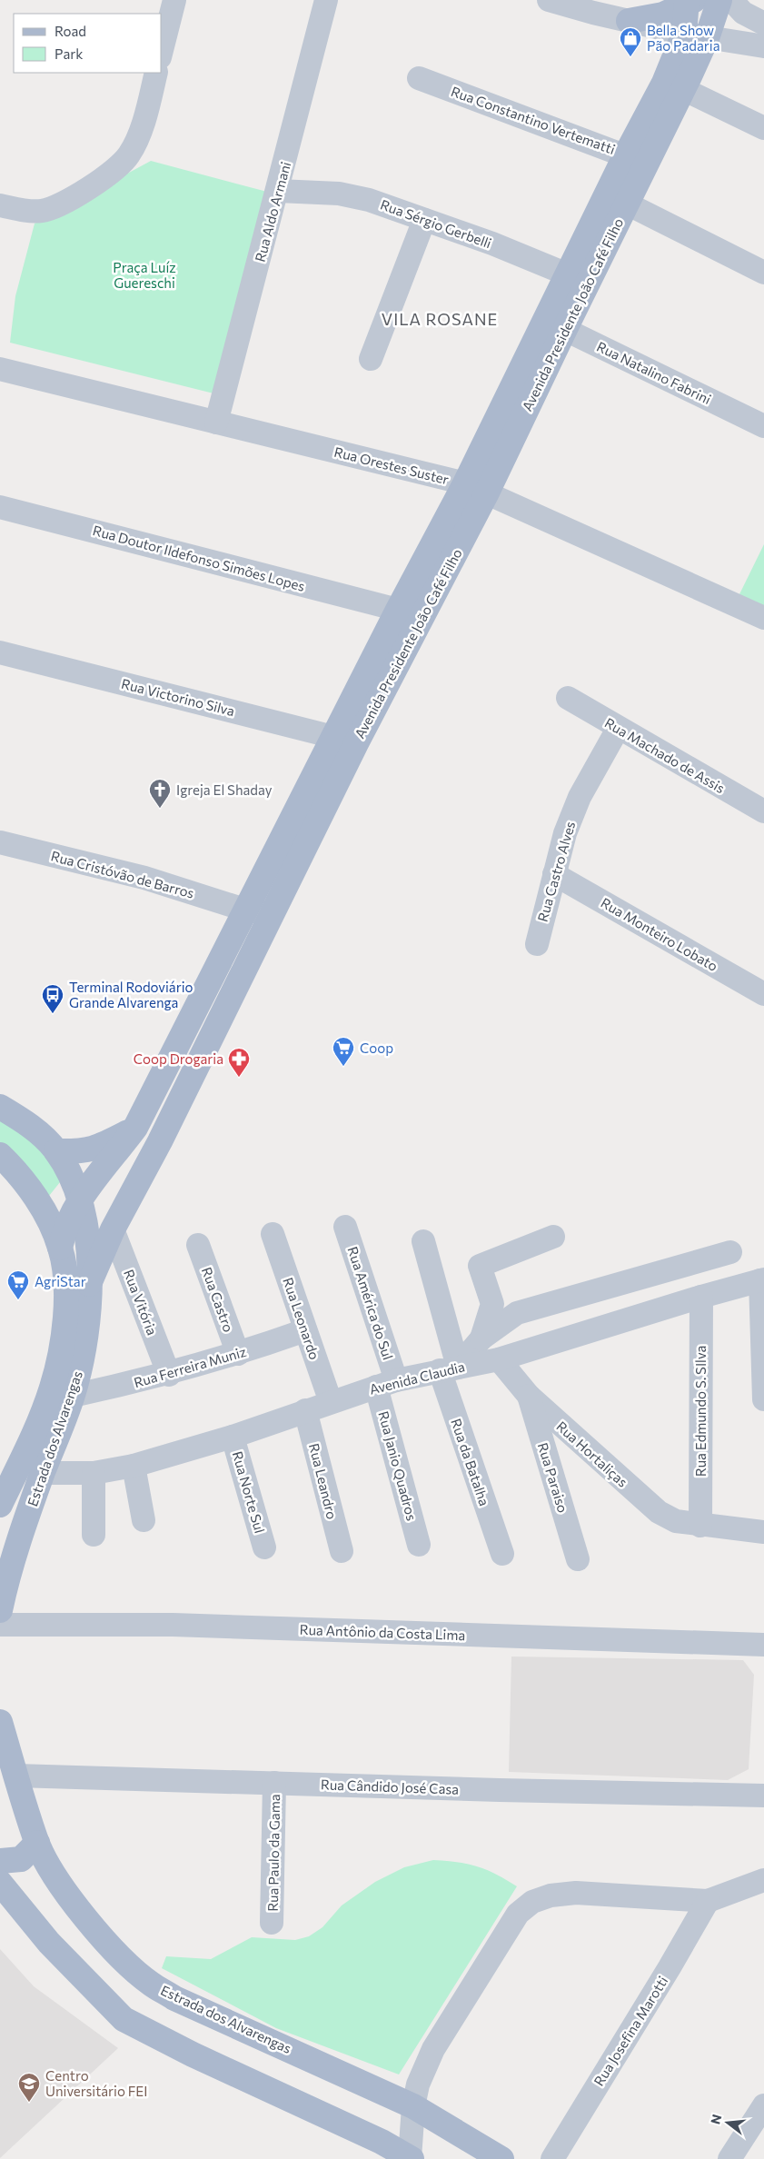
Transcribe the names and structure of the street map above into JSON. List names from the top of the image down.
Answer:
{
  "streets": {
    "main road": ["Avenida Presidente João Café Filho", "Estrada dos Alvarengas"],
    "street": [
      "Rua Constantino Vertematti",
      "Rua Aldo Armani",
      "Rua Sérgio Gerbelli",
      "Rua Natalino Fabrini",
      "Rua Orestes Suster",
      "Rua Doutor Ildefonso Simões Lopes",
      "Rua Victorino Silva",
      "Rua Machado de Assis",
      "Rua Castro Alves",
      "Rua Cristóvão de Barros",
      "Rua Monteiro Lobato",
      "Rua Castro",
      "Rua Vitória",
      "Rua América do Sul",
      "Rua Leonardo",
      "Rua Ferreira Muniz",
      "Avenida Claudia",
      "Rua Edmundo S. SIlva",
      "Rua Hortaliças",
      "Rua da Batalha",
      "Rua Janio Quadros",
      "Rua Paraiso",
      "Rua Leandro",
      "Rua Norte Sul",
      "Rua Antônio da Costa Lima",
      "Rua Cândido José Casa",
      "Rua Paulo da Gama",
      "Rua Josefina Marotti"
    ]
  },
  "crossings": [
    ["Rua Constantino Vertematti", "Avenida Presidente João Café Filho"],
    ["Rua Aldo Armani", "Rua Sérgio Gerbelli"],
    ["Rua Aldo Armani", "Rua Orestes Suster"],
    ["Rua Sérgio Gerbelli", "Avenida Presidente João Café Filho"],
    ["Avenida Presidente João Café Filho", "Rua Natalino Fabrini"],
    ["Avenida Presidente João Café Filho", "Rua Orestes Suster"],
    ["Avenida Presidente João Café Filho", "Rua Doutor Ildefonso Simões Lopes"],
    ["Avenida Presidente João Café Filho", "Rua Victorino Silva"],
    ["Avenida Presidente João Café Filho", "Rua Cristóvão de Barros"],
    ["Avenida Presidente João Café Filho", "Rua Vitória"],
    ["Avenida Presidente João Café Filho", "Estrada dos Alvarengas"],
    ["Rua Machado de Assis", "Rua Castro Alves"],
    ["Rua Castro Alves", "Rua Monteiro Lobato"],
    ["Rua Castro", "Rua Ferreira Muniz"],
    ["Rua Vitória", "Rua Ferreira Muniz"],
    ["Rua América do Sul", "Avenida Claudia"],
    ["Rua América do Sul", "Rua Janio Quadros"],
    ["Rua Leonardo", "Rua Ferreira Muniz"],
    ["Rua Leonardo", "Avenida Claudia"],
    ["Rua Ferreira Muniz", "Estrada dos Alvarengas"],
    ["Avenida Claudia", "Rua Edmundo S. SIlva"],
    ["Avenida Claudia", "Estrada dos Alvarengas"],
    ["Avenida Claudia", "Rua Hortaliças"],
    ["Avenida Claudia", "Rua da Batalha"],
    ["Avenida Claudia", "Rua Janio Quadros"],
    ["Avenida Claudia", "Rua Leandro"],
    ["Avenida Claudia", "Rua Norte Sul"],
    ["Rua Edmundo S. SIlva", "Rua Hortaliças"],
    ["Estrada dos Alvarengas", "Rua Cândido José Casa"],
    ["Rua Hortaliças", "Rua Paraiso"],
    ["Rua Cândido José Casa", "Rua Paulo da Gama"]
  ],
  "districts": ["VILA ROSANE"],
  "parks": ["Praça Luíz Guereschi"],
  "places": {
    "shop": ["Bella Show Pão Padaria"],
    "church": ["Igreja El Shaday"],
    "bus stop": ["Terminal Rodoviário Grande Alvarenga"],
    "supermarket": ["Coop", "AgriStar"],
    "pharmacy": ["Coop Drogaria"],
    "school or university": ["Centro Universitário FEI"]
  },
  "legend": ["Road", "Park"],
  "north": "left"
}
